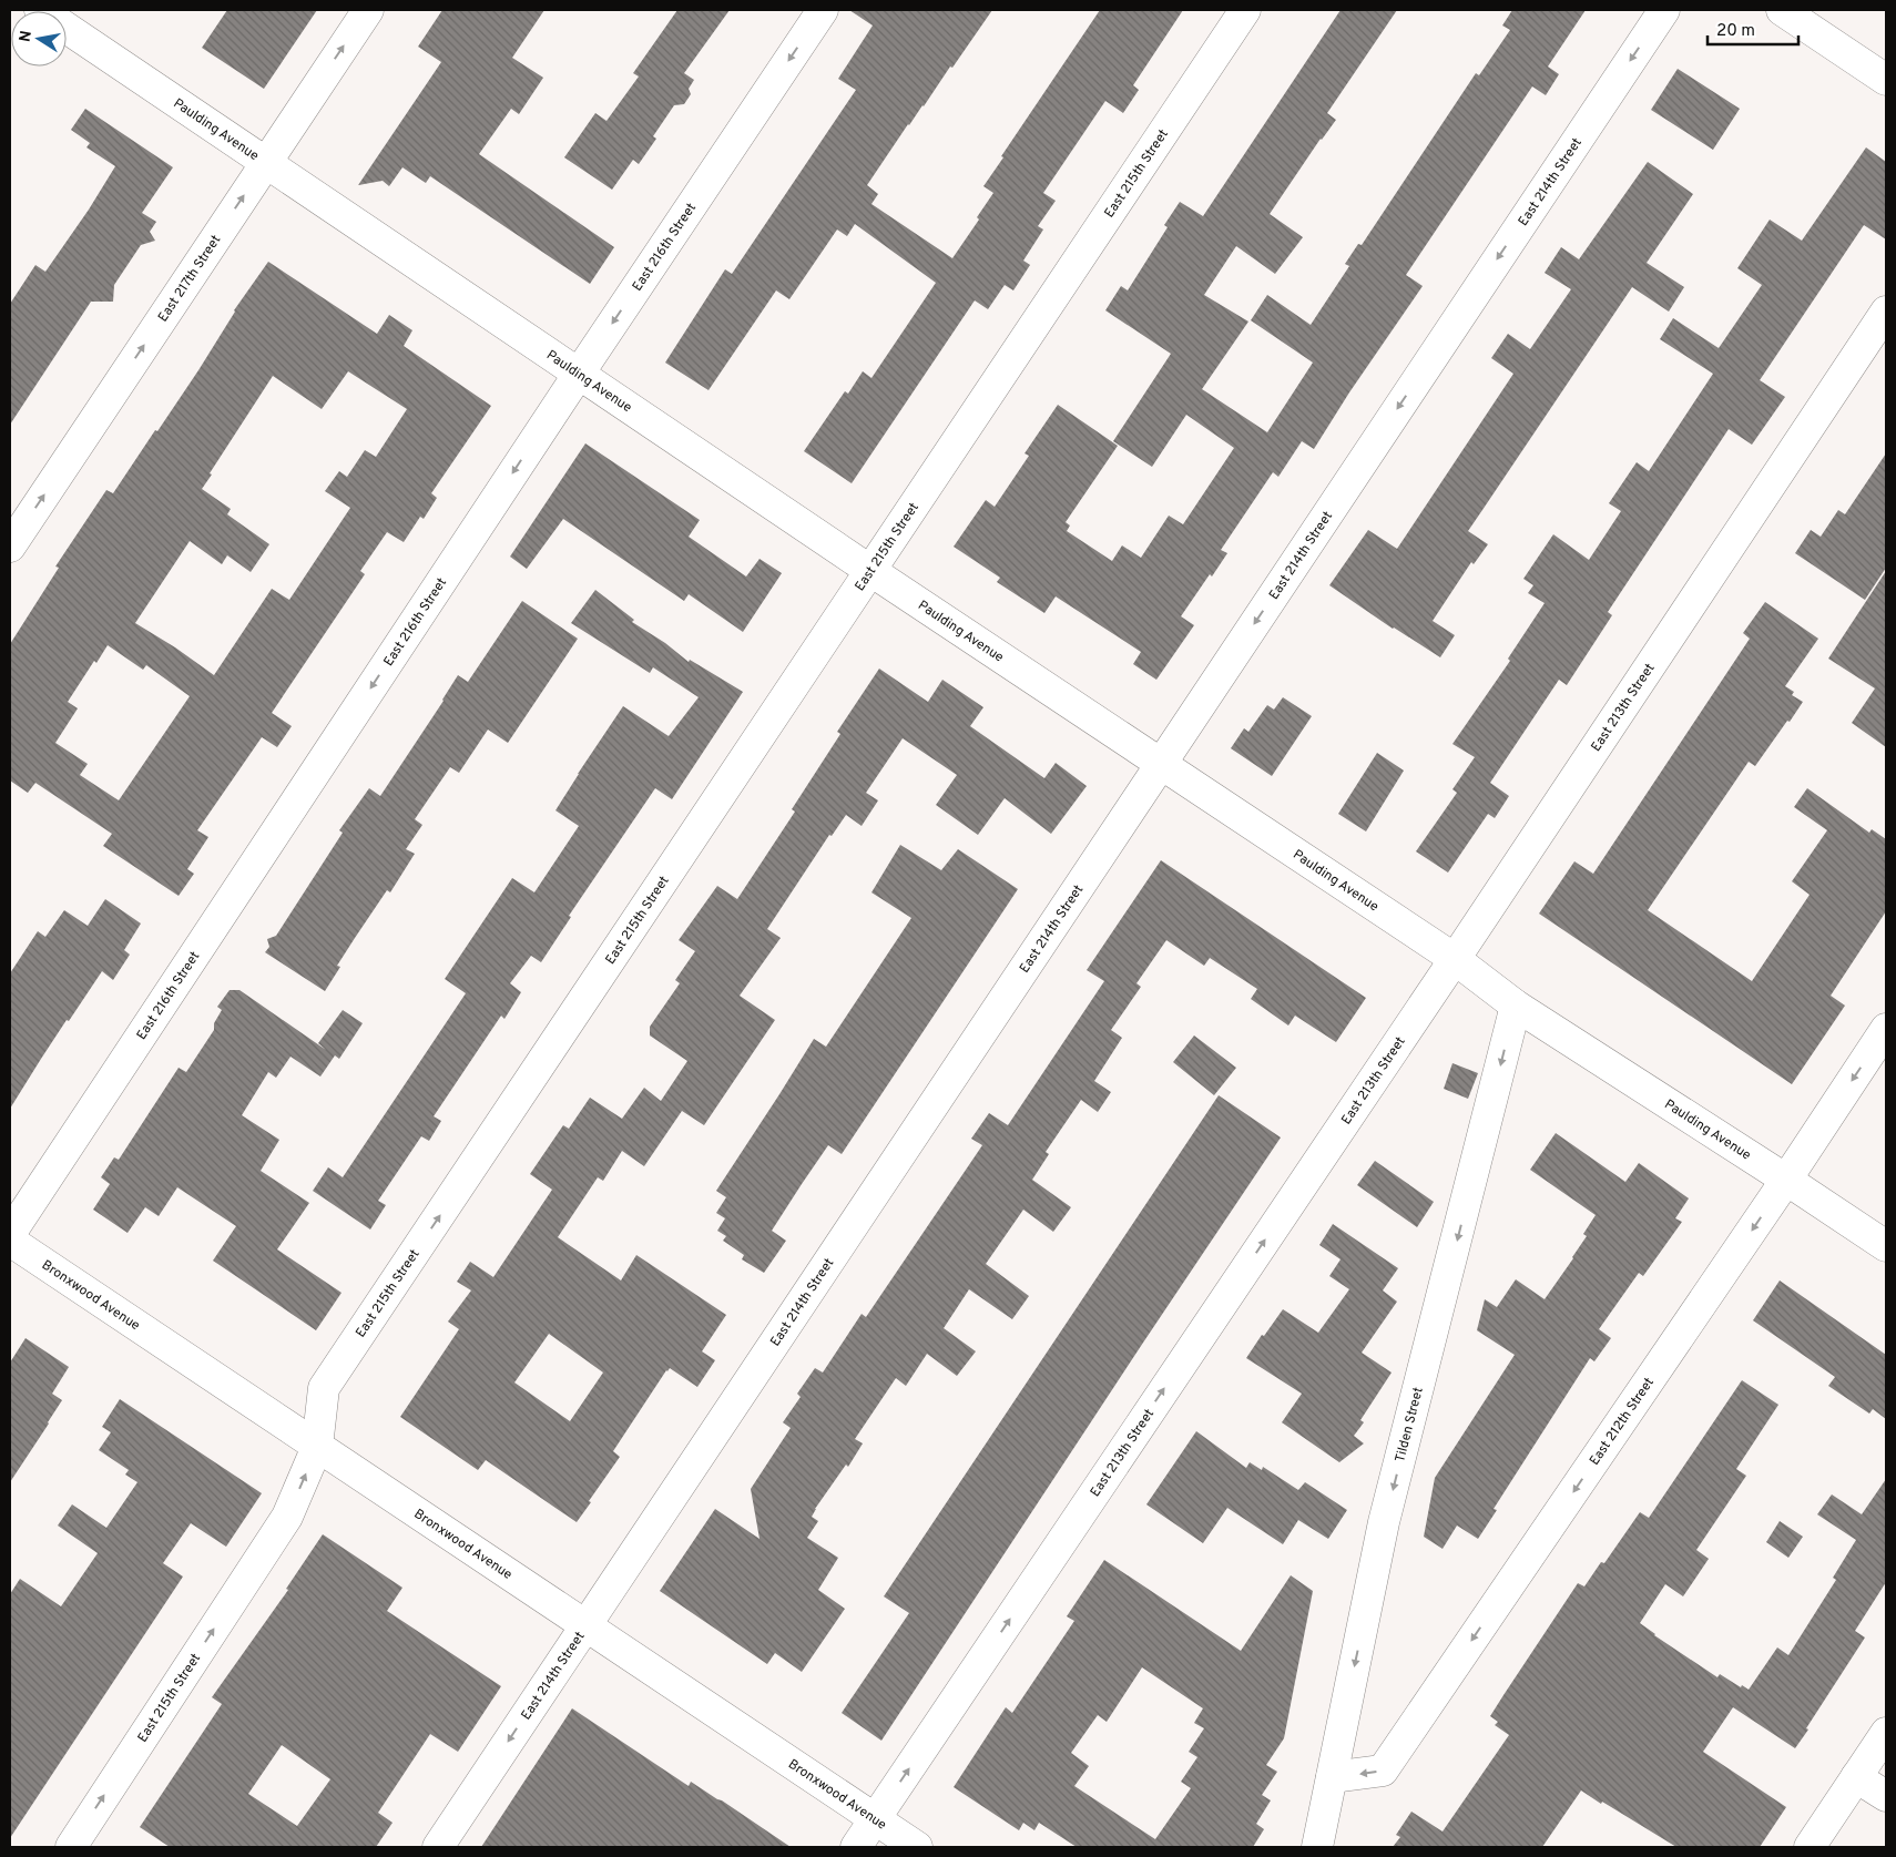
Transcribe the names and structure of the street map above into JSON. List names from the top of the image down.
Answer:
{
  "streets": {
    "street": [
      "Paulding Avenue",
      "East 215th Street",
      "East 214th Street",
      "East 216th Street",
      "East 217th Street",
      "East 213th Street",
      "Bronxwood Avenue",
      "East 212th Street",
      "Tilden Street"
    ]
  },
  "crossings": [
    ["Paulding Avenue", "East 215th Street"],
    ["Paulding Avenue", "East 214th Street"],
    ["Paulding Avenue", "East 216th Street"],
    ["Paulding Avenue", "East 217th Street"],
    ["Paulding Avenue", "East 213th Street"],
    ["Paulding Avenue", "East 212th Street"],
    ["Paulding Avenue", "Tilden Street"],
    ["East 215th Street", "Bronxwood Avenue"],
    ["East 214th Street", "Bronxwood Avenue"],
    ["East 213th Street", "Bronxwood Avenue"],
    ["East 212th Street", "Tilden Street"]
  ],
  "one_way": [
    "East 215th Street",
    "East 214th Street",
    "East 216th Street",
    "East 217th Street",
    "East 213th Street",
    "East 212th Street",
    "Tilden Street"
  ],
  "scale_bar": "20 m",
  "north": "left"
}
